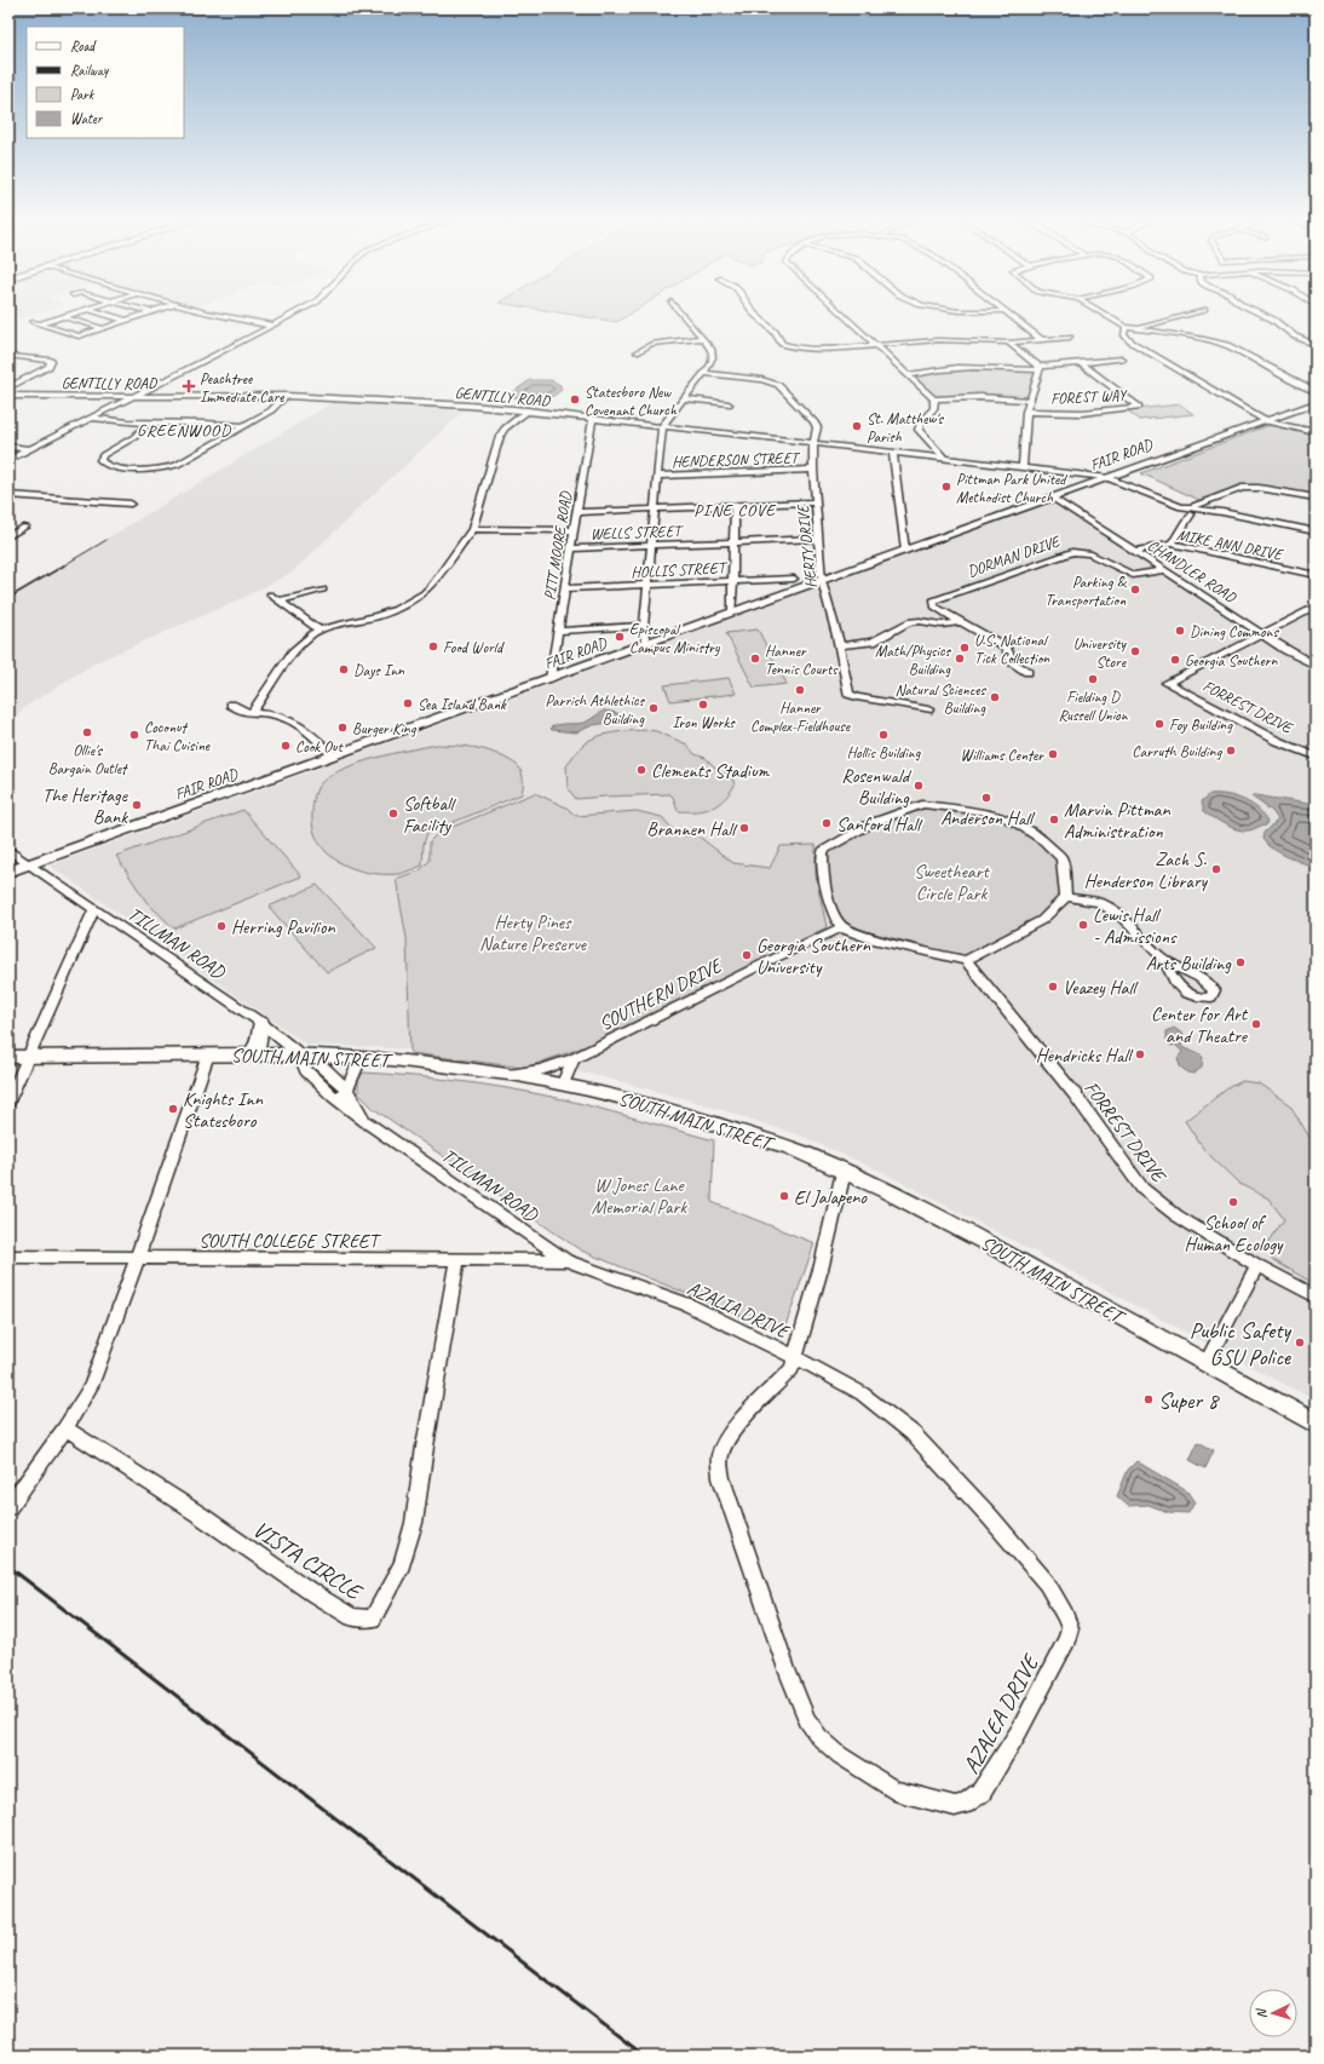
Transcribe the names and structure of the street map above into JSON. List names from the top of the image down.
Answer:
{
  "streets": {
    "main road": ["FAIR ROAD", "SOUTH MAIN STREET"],
    "street": [
      "GENTILLY ROAD",
      "FOREST WAY",
      "HENDERSON STREET",
      "WELLS STREET",
      "MIKE ANN DRIVE",
      "PITT MOORE ROAD",
      "HERTY DRIVE",
      "DORMAN DRIVE",
      "HOLLIS STREET",
      "CHANDLER ROAD",
      "FORREST DRIVE",
      "TILLMAN ROAD",
      "SOUTHERN DRIVE",
      "SOUTH COLLEGE STREET",
      "AZALIA DRIVE",
      "VISTA CIRCLE",
      "AZALEA DRIVE"
    ]
  },
  "crossings": [
    ["GENTILLY ROAD", "FAIR ROAD"],
    ["GENTILLY ROAD", "PITT MOORE ROAD"],
    ["GENTILLY ROAD", "HERTY DRIVE"],
    ["FAIR ROAD", "PITT MOORE ROAD"],
    ["FAIR ROAD", "HERTY DRIVE"],
    ["FAIR ROAD", "CHANDLER ROAD"],
    ["FAIR ROAD", "TILLMAN ROAD"],
    ["HENDERSON STREET", "HERTY DRIVE"],
    ["WELLS STREET", "PITT MOORE ROAD"],
    ["WELLS STREET", "HERTY DRIVE"],
    ["MIKE ANN DRIVE", "CHANDLER ROAD"],
    ["PITT MOORE ROAD", "HOLLIS STREET"],
    ["DORMAN DRIVE", "CHANDLER ROAD"],
    ["TILLMAN ROAD", "SOUTH MAIN STREET"],
    ["TILLMAN ROAD", "SOUTH COLLEGE STREET"],
    ["TILLMAN ROAD", "AZALIA DRIVE"],
    ["SOUTHERN DRIVE", "SOUTH MAIN STREET"],
    ["SOUTH MAIN STREET", "AZALIA DRIVE"],
    ["SOUTH COLLEGE STREET", "AZALIA DRIVE"],
    ["SOUTH COLLEGE STREET", "VISTA CIRCLE"],
    ["AZALIA DRIVE", "AZALEA DRIVE"]
  ],
  "districts": ["GREENWOOD", "PINE COVE"],
  "parks": ["Sweetheart Circle Park", "Herty Pines Nature Preserve", "W Jones Lane Memorial Park"],
  "places": {
    "health": ["Peachtree Immediate Care"],
    "other": [
      "Statesboro New Covenant Church",
      "St. Matthew's Parish",
      "Pittman Park United Methodist Church",
      "Parking & Transportation",
      "Dining Commons",
      "Episcopal Campus Ministry",
      "Food World",
      "U.S. National Tick Collection",
      "University Store",
      "Hanner Tennis Courts",
      "Math/Physics Building",
      "Georgia Southern",
      "Days Inn",
      "Fielding D Russell Union",
      "Hanner Complex-Fieldhouse",
      "Natural Sciences Building",
      "Sea Island Bank",
      "Iron Works",
      "Parrish Athlethics Building",
      "Foy Building",
      "Burger King",
      "Ollie's Bargain Outlet",
      "Coconut Thai Cuisine",
      "Hollis Building",
      "Cook Out",
      "Carruth Building",
      "Williams Center",
      "Clements Stadium",
      "Rosenwald Building",
      "Anderson Hall",
      "The Heritage Bank",
      "Softball Facility",
      "Marvin Pittman Administration",
      "Sanford Hall",
      "Brannen Hall",
      "Zach S. Henderson Library",
      "Lewis Hall - Admissions",
      "Herring Pavilion",
      "Georgia Southern University",
      "Arts Building",
      "Veazey Hall",
      "Center for Art and Theatre",
      "Hendricks Hall",
      "Knights Inn Statesboro",
      "El Jalapeno",
      "School of Human Ecology",
      "Public Safety GSU Police",
      "Super 8"
    ]
  },
  "legend": [
    "Road",
    "Railway",
    "Park",
    "Water"
  ],
  "north": "left"
}
